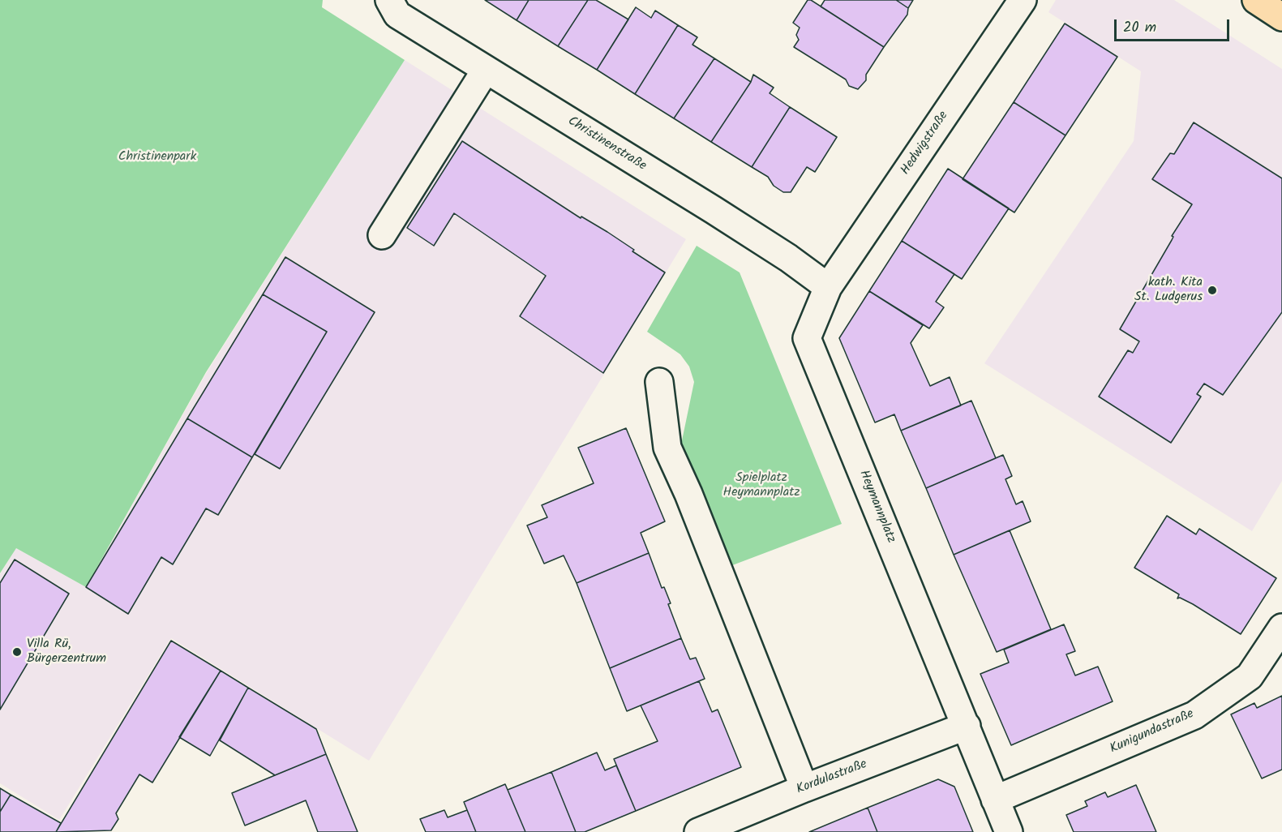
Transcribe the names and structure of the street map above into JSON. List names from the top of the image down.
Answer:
{
  "streets": {
    "street": [
      "Hedwigstraße",
      "Christinenstraße",
      "Heymannplatz",
      "Kunigundastraße",
      "Kordulastraße"
    ]
  },
  "crossings": [
    ["Hedwigstraße", "Christinenstraße"],
    ["Hedwigstraße", "Heymannplatz"],
    ["Christinenstraße", "Heymannplatz"],
    ["Heymannplatz", "Kordulastraße"]
  ],
  "parks": ["Christinenpark", "Spielplatz Heymannplatz"],
  "places": ["kath. Kita St. Ludgerus", "Villa Rü, Bürgerzentrum"],
  "scale_bar": "20 m"
}
